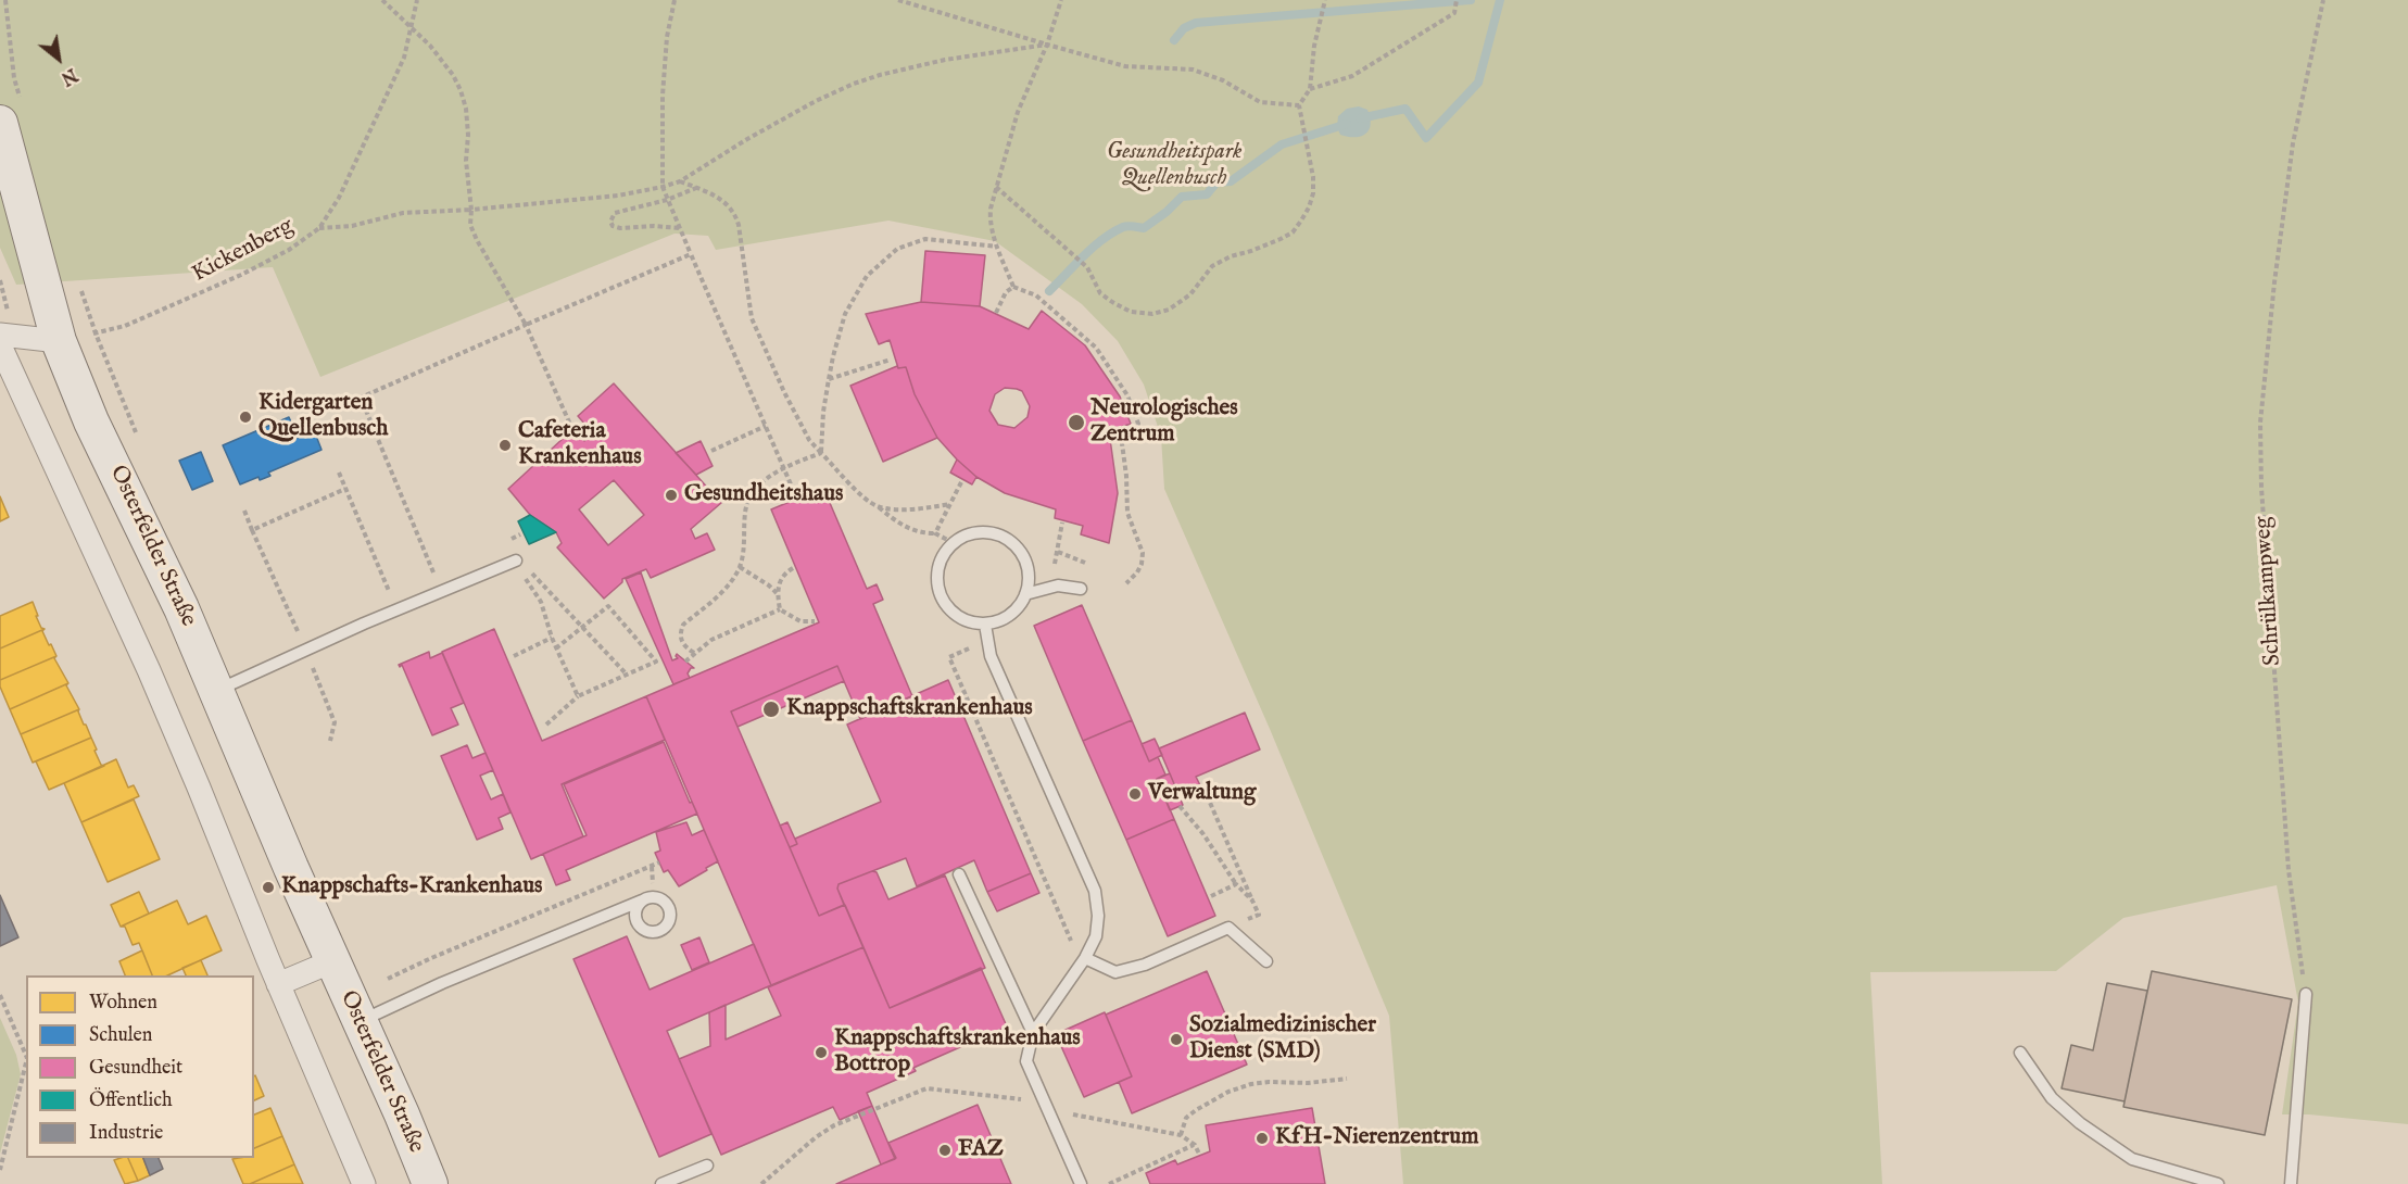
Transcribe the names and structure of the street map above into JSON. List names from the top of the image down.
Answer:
{
  "streets": {
    "main road": ["Osterfelder Straße"],
    "path": ["Kickenberg", "Schrülkampweg"]
  },
  "parks": ["Gesundheitspark Quellenbusch"],
  "places": [
    "Kidergarten Quellenbusch",
    "Neurologisches Zentrum",
    "Cafeteria Krankenhaus",
    "Gesundheitshaus",
    "Knappschaftskrankenhaus",
    "Verwaltung",
    "Knappschafts-Krankenhaus",
    "Sozialmedizinischer Dienst (SMD)",
    "Knappschaftskrankenhaus Bottrop",
    "KfH-Nierenzentrum",
    "FAZ"
  ],
  "legend": [
    "Wohnen",
    "Schulen",
    "Gesundheit",
    "Öffentlich",
    "Industrie"
  ],
  "north": "bottom right"
}
